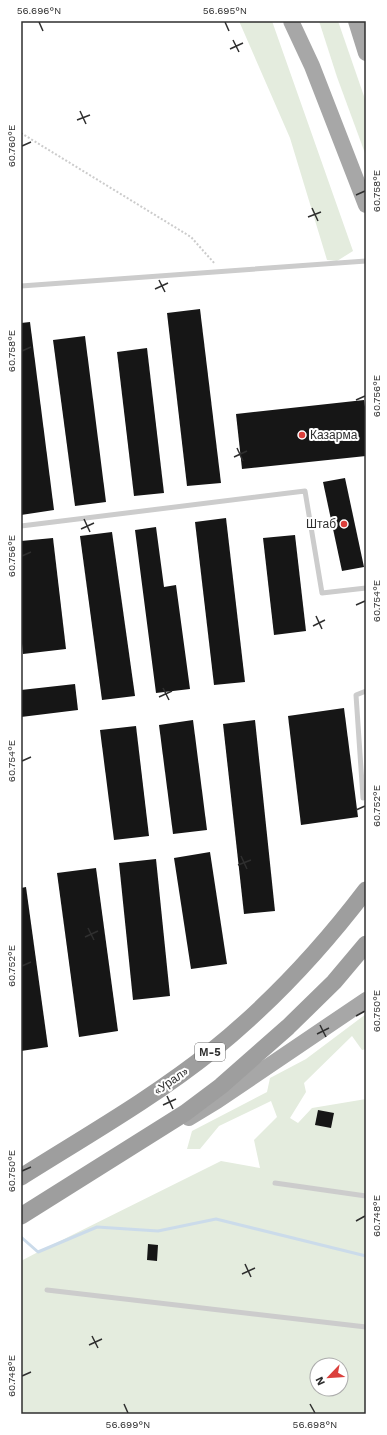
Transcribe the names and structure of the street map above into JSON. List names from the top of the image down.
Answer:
{
  "streets": {
    "highway": ["М-5", "«Урал»"]
  },
  "places": ["Казарма", "Штаб"],
  "north": "bottom left",
  "coordinates": [
    "56.696°N",
    "56.695°N",
    "60.760°E",
    "60.758°E",
    "60.756°E",
    "60.754°E",
    "60.752°E",
    "60.750°E",
    "60.748°E",
    "56.699°N",
    "56.698°N"
  ]
}
